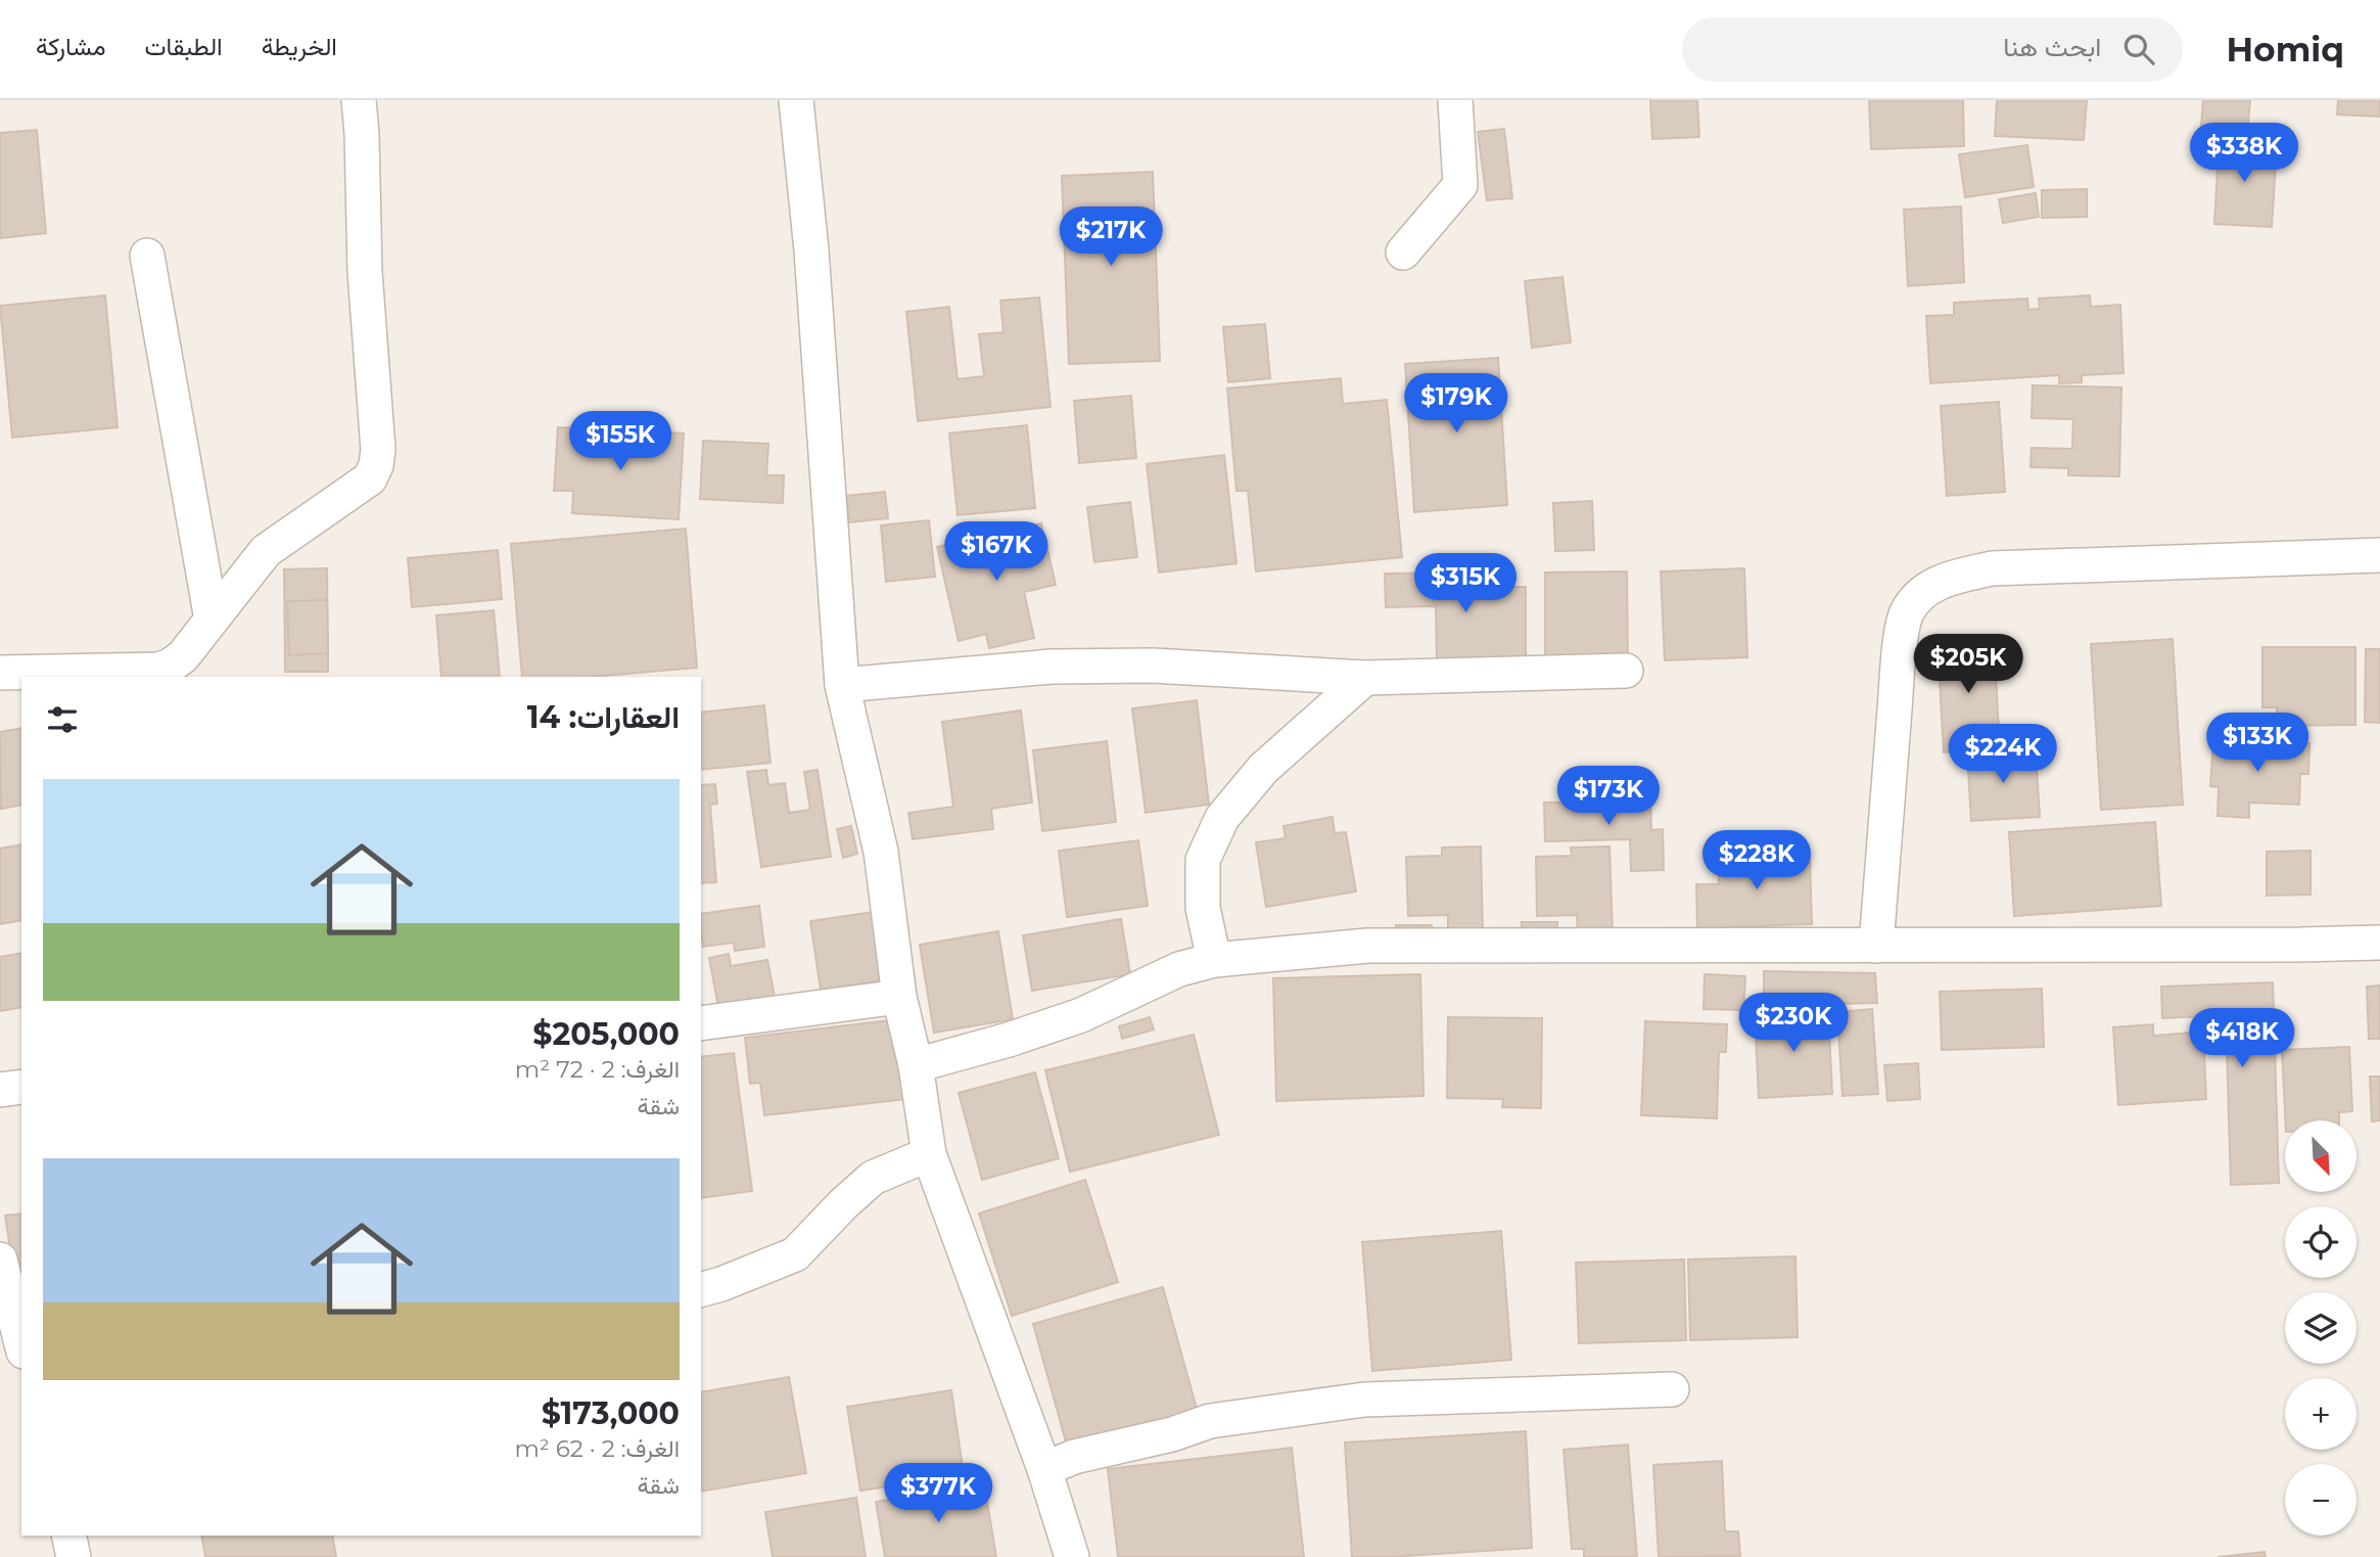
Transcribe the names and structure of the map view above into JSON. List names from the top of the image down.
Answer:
{
  "north": "bottom right",
  "page": {
    "header": "Homiq",
    "search": "ابحث هنا",
    "nav": ["الخريطة", "الطبقات", "مشاركة"],
    "price": [
      "$338K",
      "$217K",
      "$179K",
      "$155K",
      "$167K",
      "$315K",
      "$205K",
      "$133K",
      "$224K",
      "$173K",
      "$228K",
      "$230K",
      "$418K",
      "$377K"
    ],
    "heading": "العقارات: 14",
    "list": [
      {
        "name": "$205,000",
        "note": "الغرف: 2 · 72 m² · شقة"
      },
      {
        "name": "$173,000",
        "note": "الغرف: 2 · 62 m² · شقة"
      }
    ],
    "map_buttons": ["+", "−"]
  }
}
